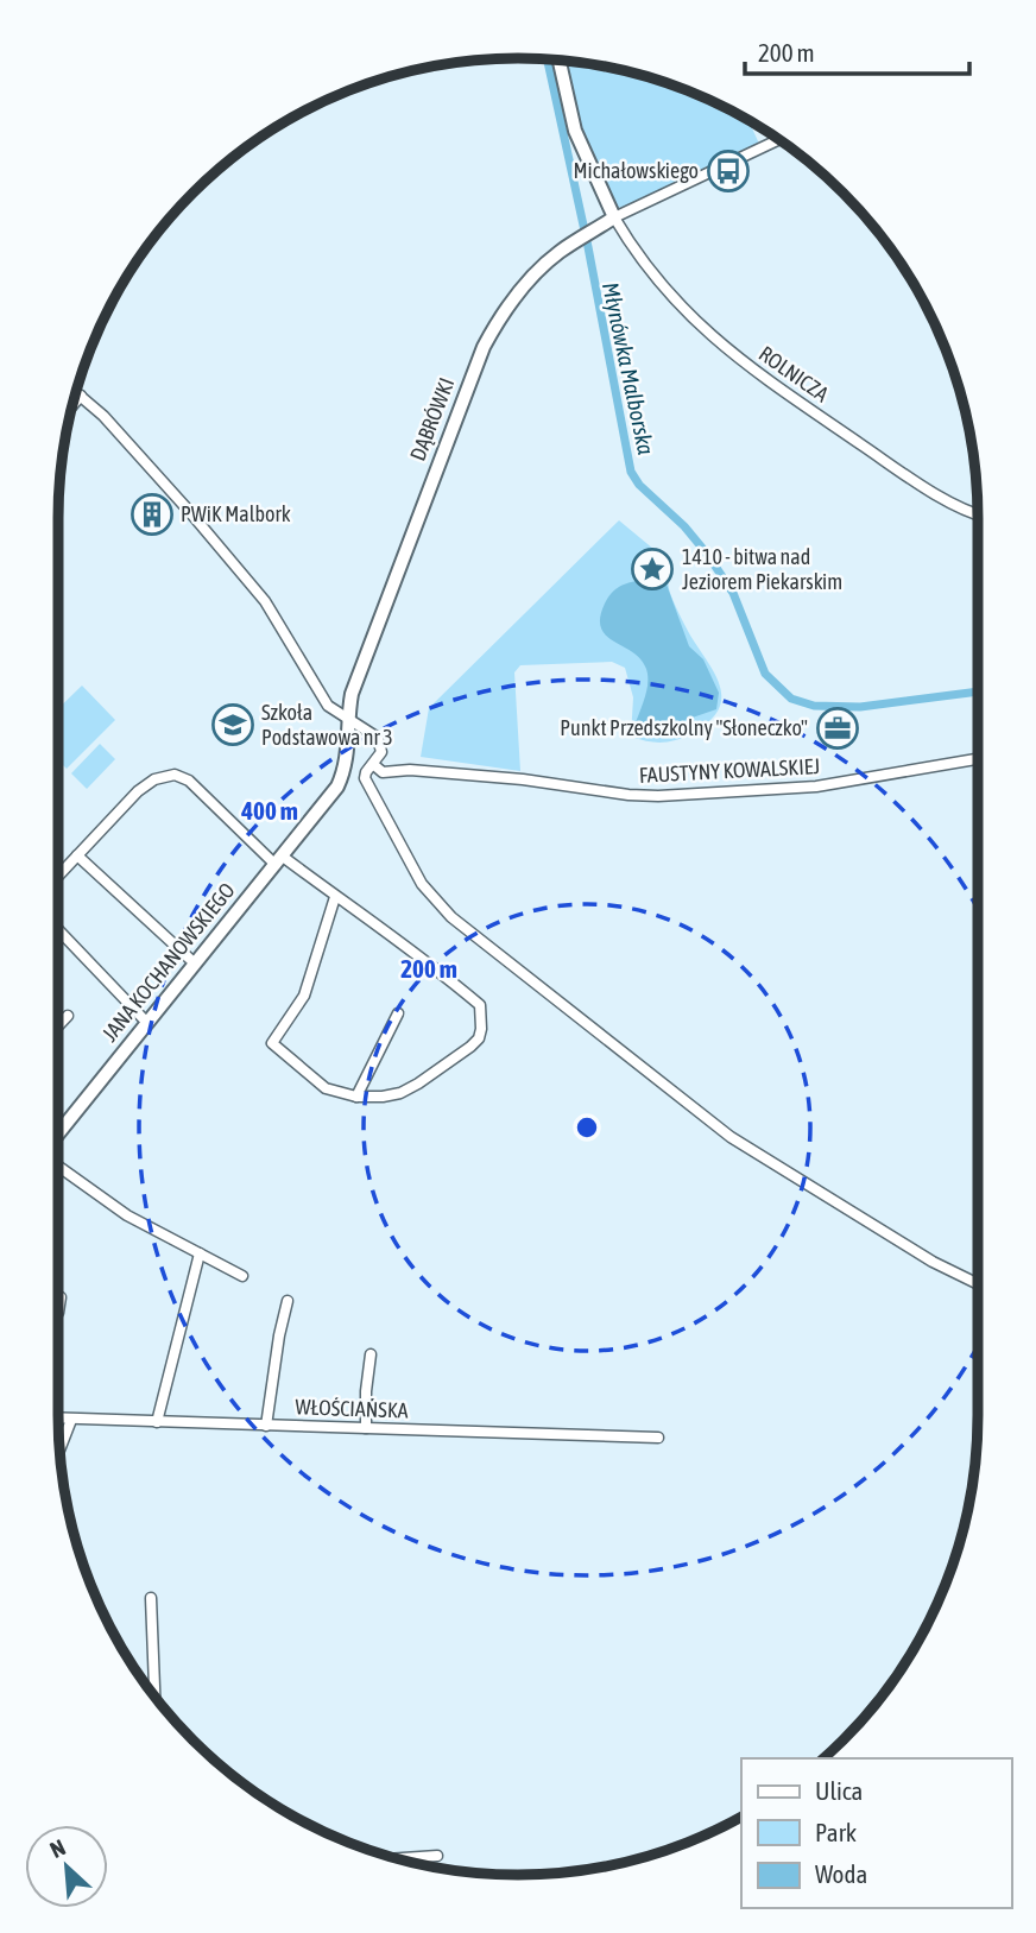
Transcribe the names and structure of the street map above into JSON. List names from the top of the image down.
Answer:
{
  "streets": {
    "street": [
      "ROLNICZA",
      "DĄBRÓWKI",
      "FAUSTYNY KOWALSKIEJ",
      "JANA KOCHANOWSKIEGO",
      "WŁOŚCIAŃSKA"
    ]
  },
  "crossings": [
    ["ROLNICZA", "DĄBRÓWKI"],
    ["DĄBRÓWKI", "JANA KOCHANOWSKIEGO"]
  ],
  "water": ["Młynówka Malborska"],
  "places": {
    "bus stop": ["Michałowskiego"],
    "building": ["PWiK Malbork"],
    "place": ["1410 - bitwa nad Jeziorem Piekarskim"],
    "school or university": ["Szkoła Podstawowa nr 3"],
    "office": ["Punkt Przedszkolny \"Słoneczko\""]
  },
  "legend": ["Ulica", "Park", "Woda"],
  "scale_bar": "200 m",
  "north": "top left",
  "rings": ["400 m", "200 m"]
}
